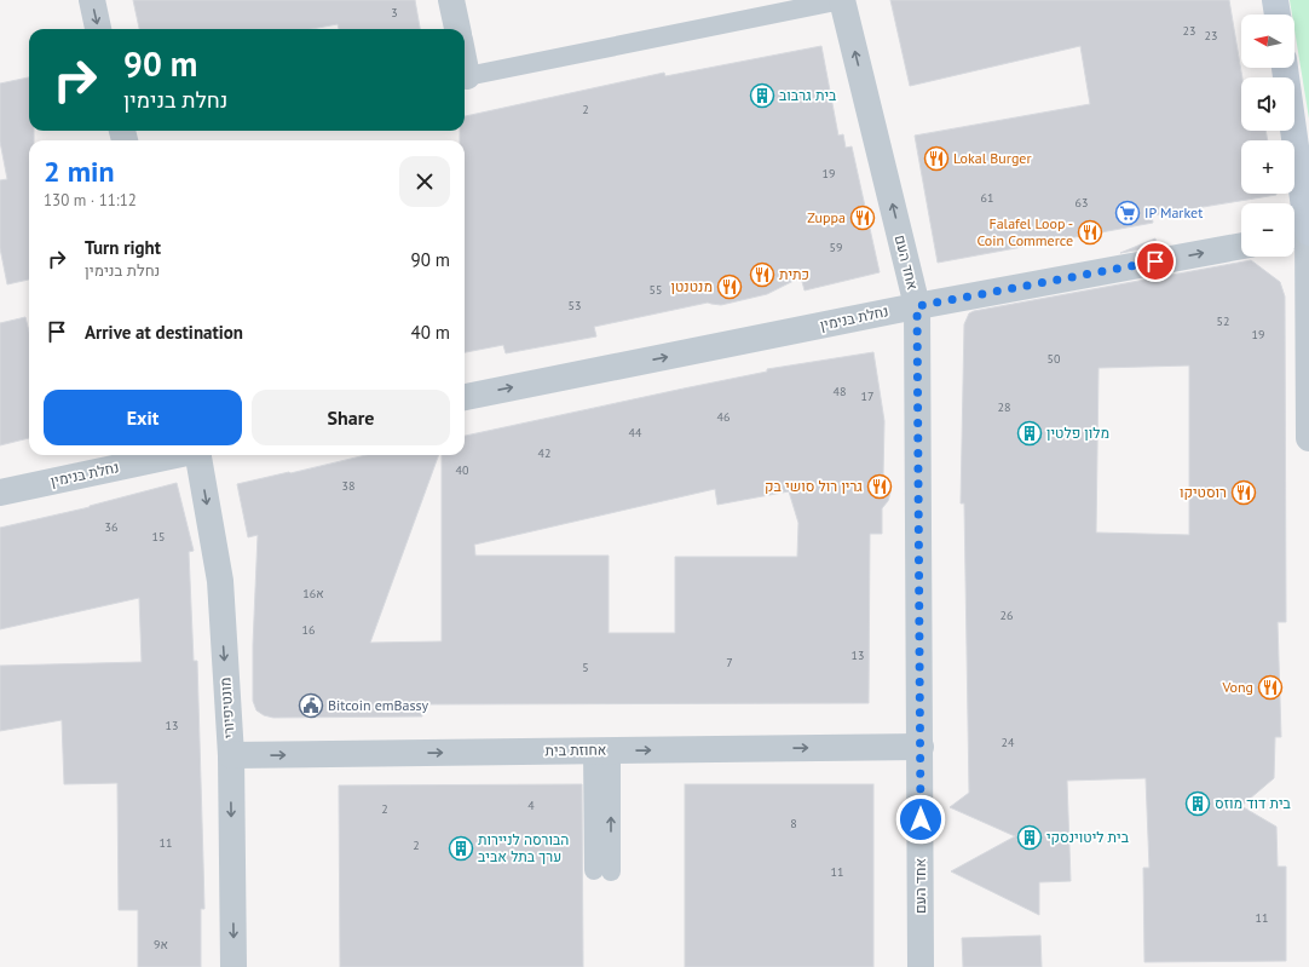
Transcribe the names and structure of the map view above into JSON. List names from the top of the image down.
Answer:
{
  "streets": {
    "street": [
      "אחד העם",
      "נחלת בנימין",
      "מונטיפיורי",
      "אחוזת בית"
    ]
  },
  "crossings": [
    ["אחד העם", "נחלת בנימין"],
    ["אחד העם", "אחוזת בית"],
    ["מונטיפיורי", "אחוזת בית"]
  ],
  "one_way": ["נחלת בנימין", "מונטיפיורי", "אחוזת בית"],
  "places": {
    "building": [
      "בית גרבוב",
      "מלון פלטין",
      "בית דוד מוזס",
      "בית ליטוינסקי",
      "הבורסה לניירות ערך בתל אביב"
    ],
    "restaurant": [
      "Lokal Burger",
      "Zuppa",
      "Falafel Loop - Coin Commerce",
      "כתית",
      "מנטנטן",
      "גרין רול סושי בק",
      "רוסטיקו",
      "Vong"
    ],
    "supermarket": ["IP Market"],
    "public building": ["Bitcoin emBassy"]
  },
  "house_numbers": [
    "3",
    "23",
    "23",
    "2",
    "19",
    "61",
    "63",
    "59",
    "55",
    "53",
    "52",
    "19",
    "50",
    "48",
    "17",
    "28",
    "46",
    "44",
    "42",
    "40",
    "38",
    "36",
    "15",
    "16א",
    "26",
    "16",
    "13",
    "7",
    "5",
    "13",
    "24",
    "4",
    "2",
    "8",
    "11",
    "2",
    "11",
    "11",
    "9א"
  ],
  "north": "left",
  "page": {
    "map_buttons": ["+", "−"],
    "turn": ["90 m", "נחלת בנימין"],
    "heading": ["2 min", "130 m · 11:12"],
    "list": [
      {
        "name": "Turn right",
        "note": "נחלת בנימין",
        "value": "90 m"
      },
      {
        "name": "Arrive at destination",
        "value": "40 m"
      }
    ],
    "buttons": ["Exit", "Share"]
  }
}
